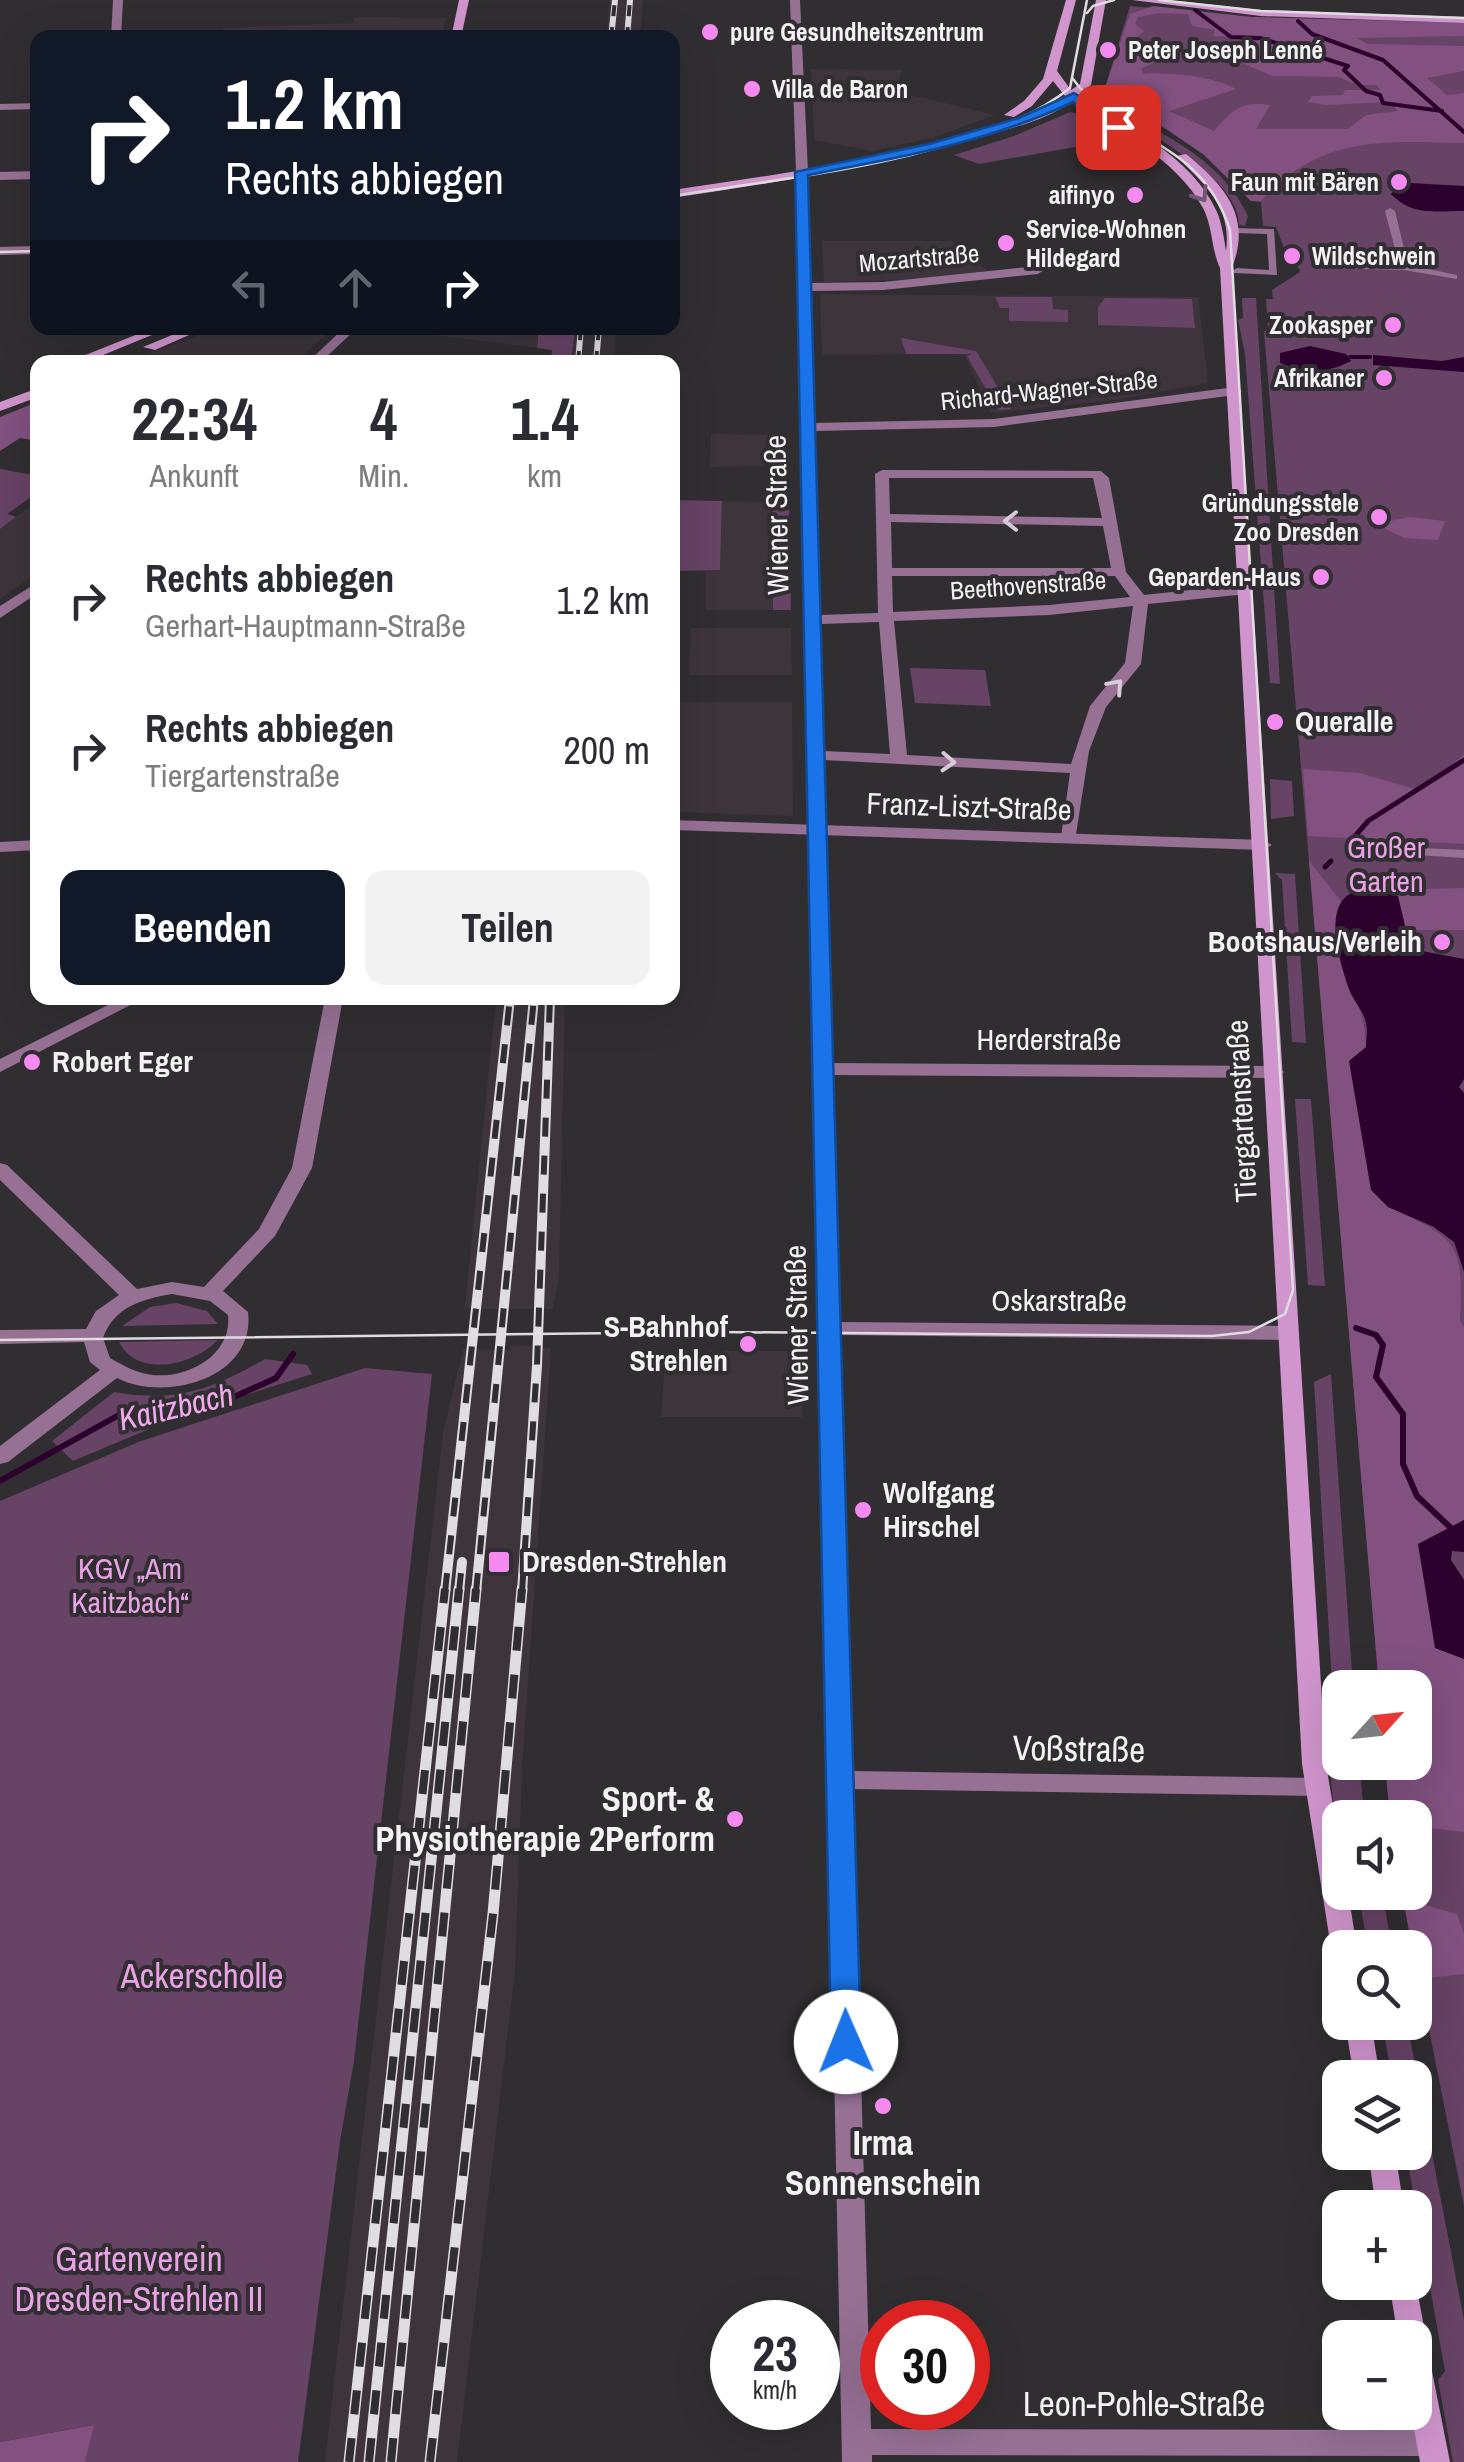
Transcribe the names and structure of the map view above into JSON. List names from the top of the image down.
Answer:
{
  "streets": {
    "main road": ["Tiergartenstraße"],
    "street": [
      "Mozartstraße",
      "Richard-Wagner-Straße",
      "Wiener Straße",
      "Beethovenstraße",
      "Franz-Liszt-Straße",
      "Herderstraße",
      "Oskarstraße",
      "Voßstraße",
      "Leon-Pohle-Straße"
    ]
  },
  "crossings": [
    ["Mozartstraße", "Wiener Straße"],
    ["Richard-Wagner-Straße", "Wiener Straße"],
    ["Richard-Wagner-Straße", "Tiergartenstraße"],
    ["Wiener Straße", "Beethovenstraße"],
    ["Wiener Straße", "Franz-Liszt-Straße"],
    ["Wiener Straße", "Herderstraße"],
    ["Wiener Straße", "Oskarstraße"],
    ["Wiener Straße", "Voßstraße"],
    ["Wiener Straße", "Leon-Pohle-Straße"],
    ["Beethovenstraße", "Tiergartenstraße"],
    ["Franz-Liszt-Straße", "Tiergartenstraße"],
    ["Herderstraße", "Tiergartenstraße"],
    ["Tiergartenstraße", "Oskarstraße"],
    ["Tiergartenstraße", "Voßstraße"]
  ],
  "water": ["Kaitzbach"],
  "parks": [
    "Großer Garten",
    "KGV „Am Kaitzbach“",
    "Ackerscholle",
    "Gartenverein Dresden-Strehlen II"
  ],
  "places": {
    "other": [
      "pure Gesundheitszentrum",
      "Peter Joseph Lenné",
      "Villa de Baron",
      "Faun mit Bären",
      "aifinyo",
      "Service-Wohnen Hildegard",
      "Wildschwein",
      "Zookasper",
      "Afrikaner",
      "Gründungsstele Zoo Dresden",
      "Geparden-Haus",
      "Queralle",
      "Bootshaus/Verleih",
      "Robert Eger",
      "S-Bahnhof Strehlen",
      "Wolfgang Hirschel",
      "Sport- & Physiotherapie 2Perform",
      "Irma Sonnenschein"
    ],
    "transit": ["Dresden-Strehlen"]
  },
  "north": "top right",
  "page": {
    "turn": ["1.2 km", "Rechts abbiegen"],
    "eta": [
      "22:34",
      "Ankunft",
      "4",
      "Min.",
      "1.4",
      "km"
    ],
    "list": [
      {
        "name": "Rechts abbiegen",
        "note": "Gerhart-Hauptmann-Straße",
        "value": "1.2 km"
      },
      {
        "name": "Rechts abbiegen",
        "note": "Tiergartenstraße",
        "value": "200 m"
      }
    ],
    "buttons": ["Beenden", "Teilen"],
    "map_buttons": ["+", "−"],
    "speed": "23 km/h",
    "limit": "30"
  }
}
